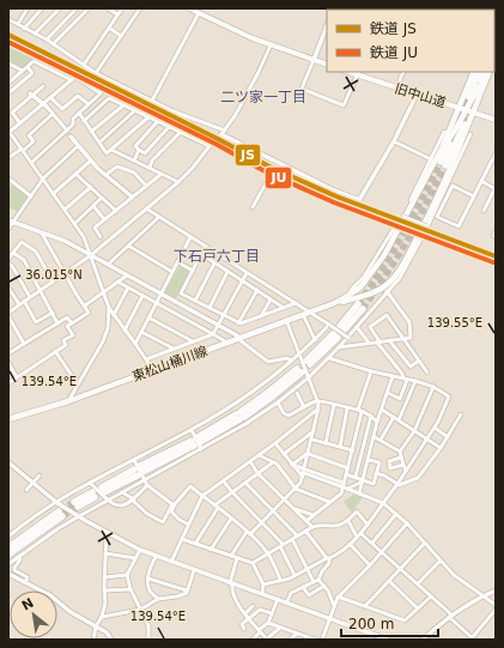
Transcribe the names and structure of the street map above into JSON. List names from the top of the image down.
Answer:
{
  "streets": {
    "main road": ["旧中山道", "東松山桶川線"]
  },
  "crossings": [
    ["旧中山道", "東松山桶川線"]
  ],
  "districts": ["二ツ家一丁目", "下石戸六丁目"],
  "lines": ["rail line JS", "rail line JU"],
  "legend": ["鉄道 JS", "鉄道 JU"],
  "scale_bar": "200 m",
  "north": "top left",
  "coordinates": ["36.015°N", "139.55°E", "139.54°E"]
}
